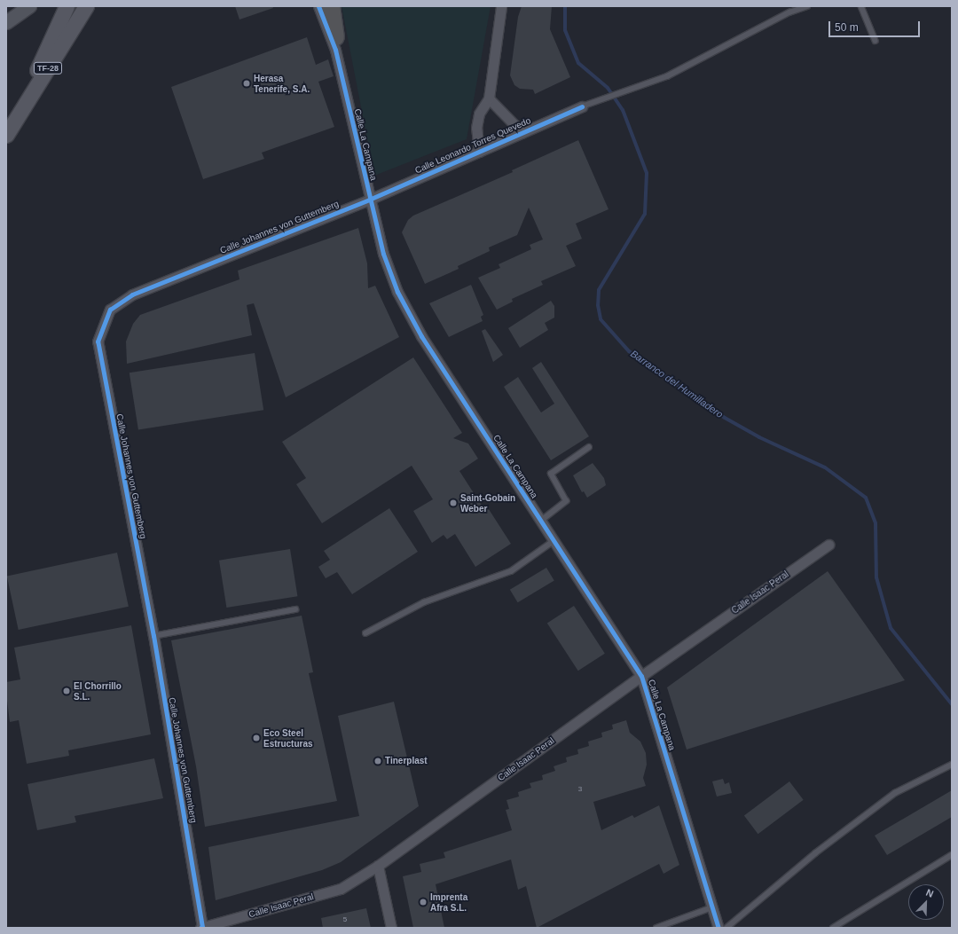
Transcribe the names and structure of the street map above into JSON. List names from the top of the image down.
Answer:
{
  "streets": {
    "main road": ["TF-28"],
    "street": [
      "Calle La Campana",
      "Calle Leonardo Torres Quevedo",
      "Calle Johannes von Guttemberg",
      "Calle Isaac Peral"
    ]
  },
  "crossings": [
    ["Calle La Campana", "Calle Leonardo Torres Quevedo"],
    ["Calle La Campana", "Calle Johannes von Guttemberg"],
    ["Calle La Campana", "Calle Isaac Peral"],
    ["Calle Leonardo Torres Quevedo", "Calle Johannes von Guttemberg"],
    ["Calle Johannes von Guttemberg", "Calle Isaac Peral"]
  ],
  "water": ["Barranco del Humilladero"],
  "places": [
    "Herasa Tenerife, S.A.",
    "Saint-Gobain Weber",
    "El Chorrillo S.L.",
    "Eco Steel Estructuras",
    "Tinerplast",
    "Imprenta Afra S.L."
  ],
  "house_numbers": ["3", "5"],
  "scale_bar": "50 m",
  "north": "top right"
}
